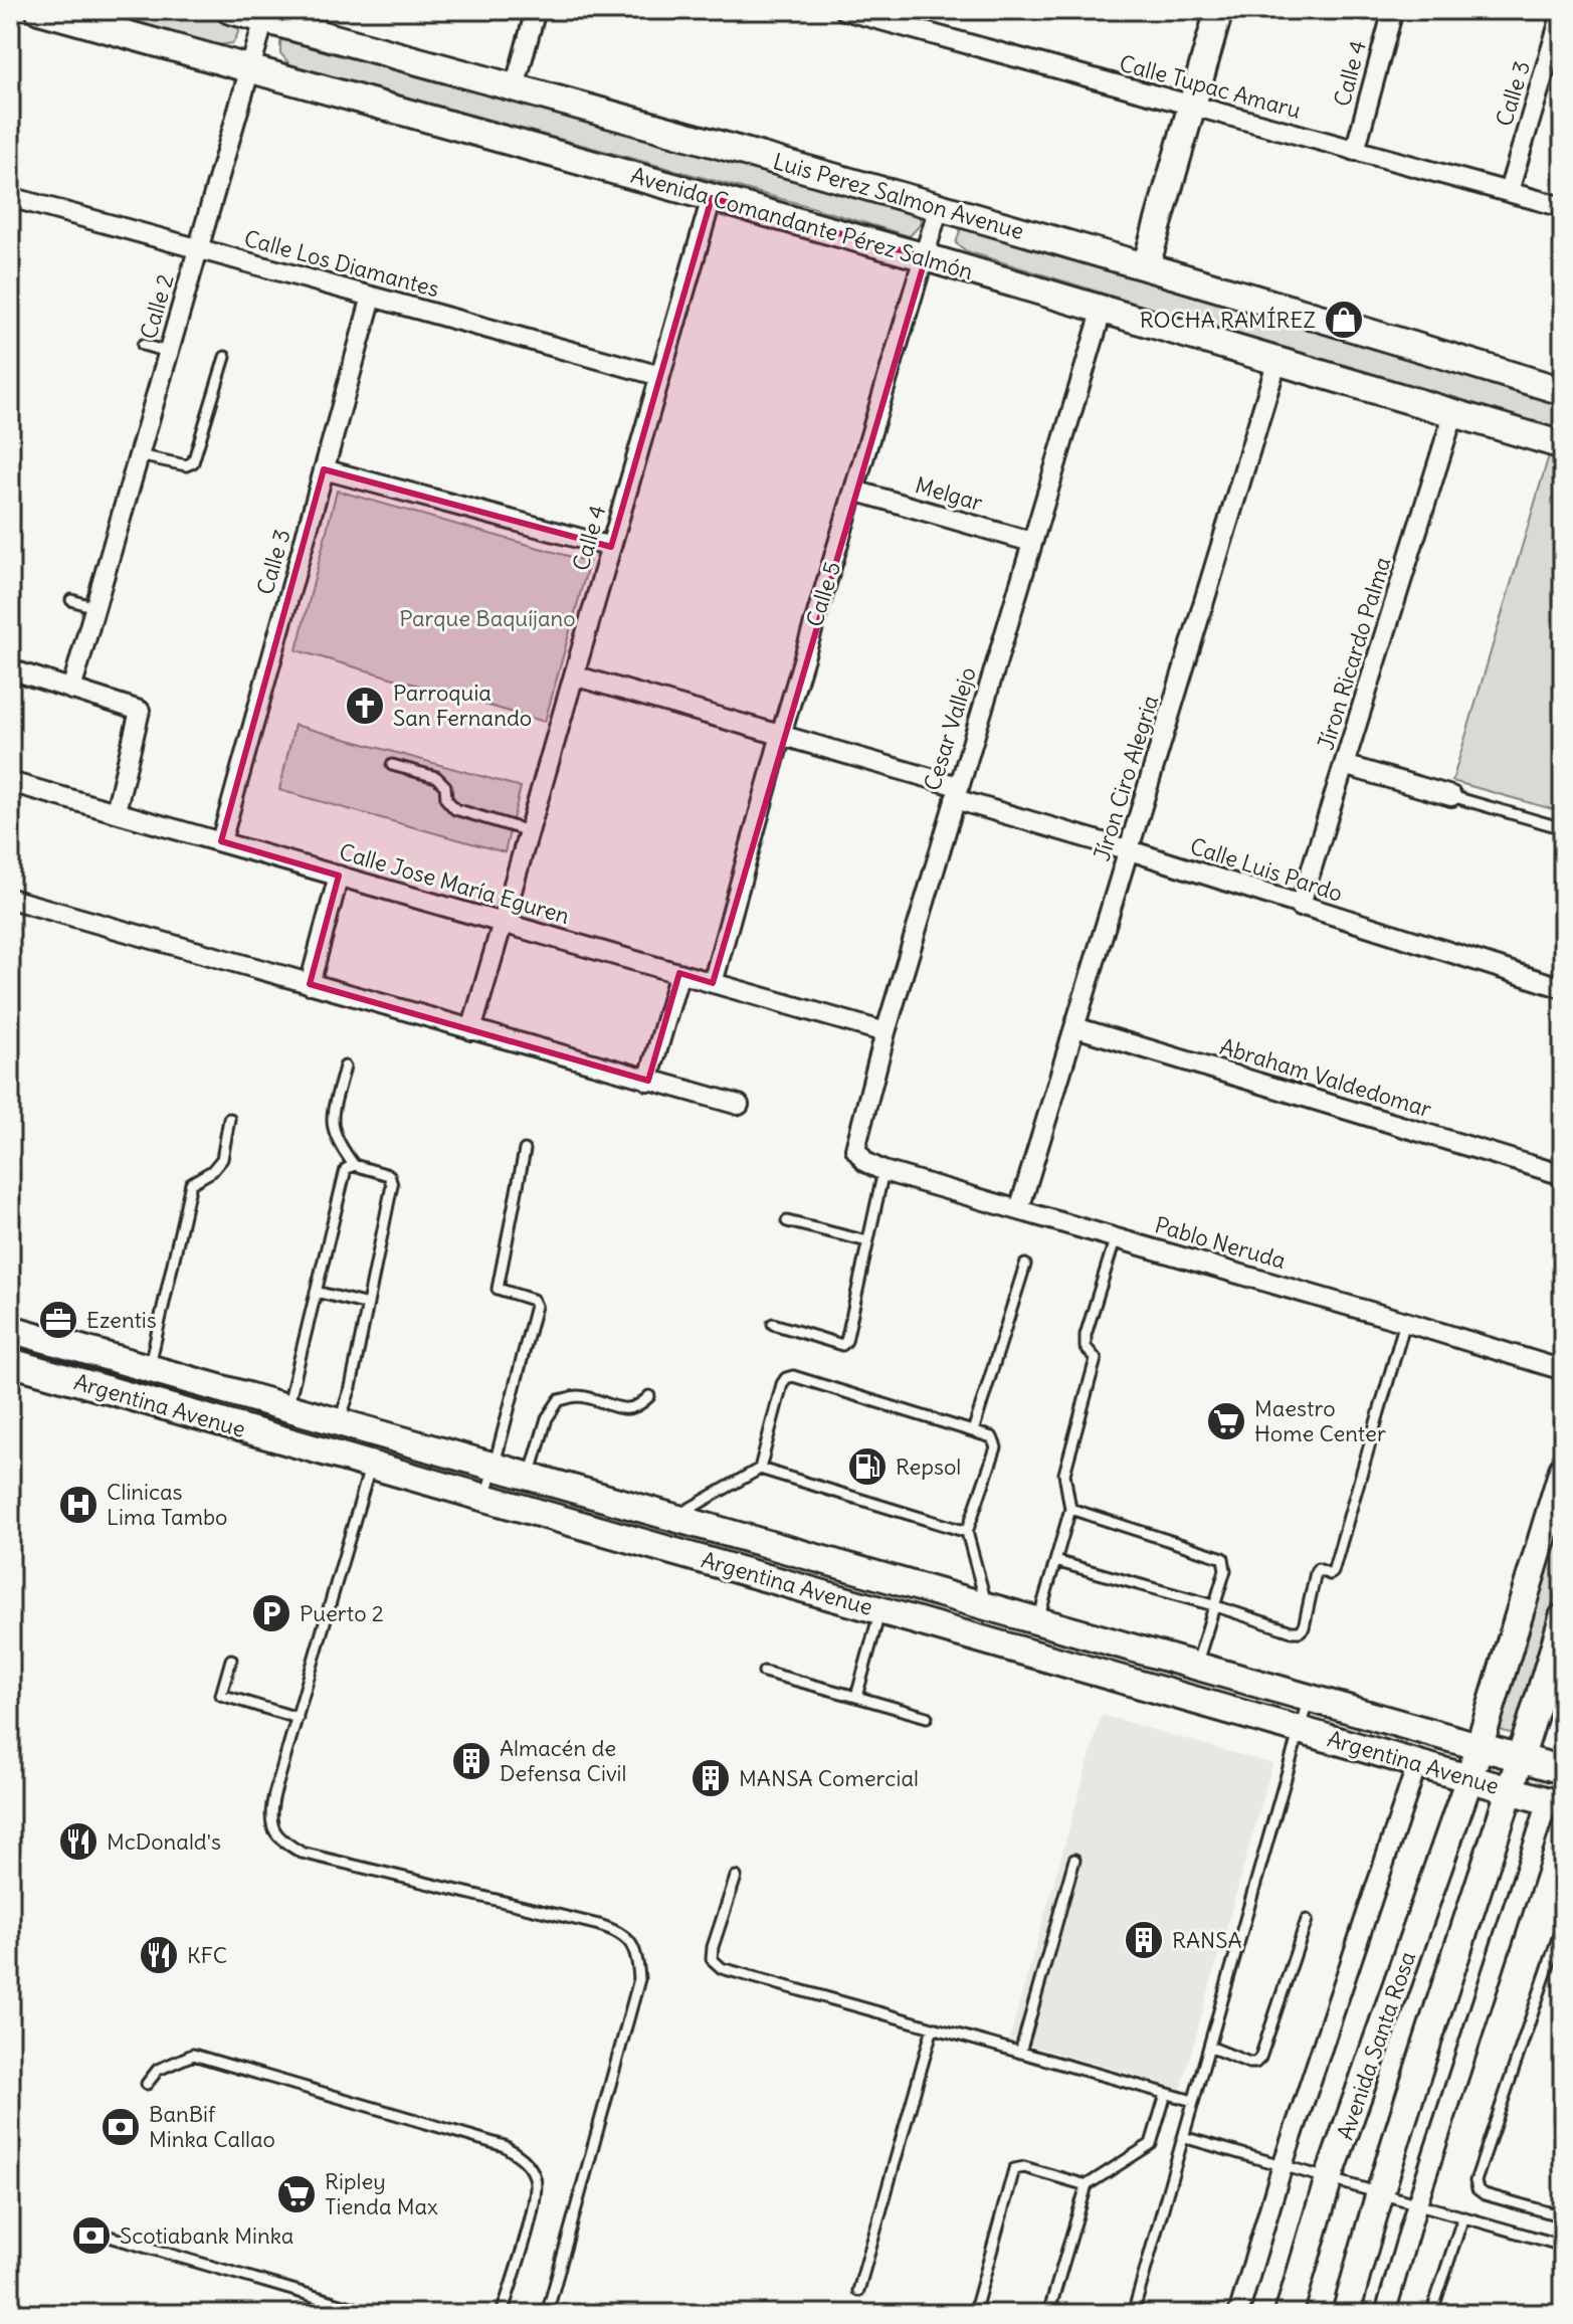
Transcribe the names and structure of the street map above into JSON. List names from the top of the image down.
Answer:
{
  "streets": {
    "main road": [
      "Luis Perez Salmon Avenue",
      "Avenida Comandante Pérez Salmón",
      "Argentina Avenue",
      "Avenida Santa Rosa"
    ],
    "street": [
      "Calle 4",
      "Calle Tupac Amaru",
      "Calle 3",
      "Calle Los Diamantes",
      "Calle 2",
      "Melgar",
      "Calle 5",
      "Jíron Ricardo Palma",
      "Cesar Vallejo",
      "Jíron Ciro Alegria",
      "Calle Luis Pardo",
      "Calle Jose María Eguren",
      "Abraham Valdedomar",
      "Pablo Neruda"
    ]
  },
  "crossings": [
    ["Calle 4", "Calle Tupac Amaru"],
    ["Calle 4", "Avenida Comandante Pérez Salmón"],
    ["Calle 4", "Calle Los Diamantes"],
    ["Calle 4", "Calle Luis Pardo"],
    ["Calle 4", "Calle Jose María Eguren"],
    ["Calle Tupac Amaru", "Calle 3"],
    ["Calle 3", "Calle Los Diamantes"],
    ["Calle 3", "Calle Jose María Eguren"],
    ["Luis Perez Salmon Avenue", "Calle 2"],
    ["Luis Perez Salmon Avenue", "Calle 5"],
    ["Avenida Comandante Pérez Salmón", "Calle 2"],
    ["Avenida Comandante Pérez Salmón", "Calle 5"],
    ["Avenida Comandante Pérez Salmón", "Jíron Ricardo Palma"],
    ["Avenida Comandante Pérez Salmón", "Cesar Vallejo"],
    ["Avenida Comandante Pérez Salmón", "Jíron Ciro Alegria"],
    ["Calle Los Diamantes", "Calle 2"],
    ["Melgar", "Calle 5"],
    ["Melgar", "Cesar Vallejo"],
    ["Calle 5", "Calle Luis Pardo"],
    ["Calle 5", "Calle Jose María Eguren"],
    ["Jíron Ricardo Palma", "Calle Luis Pardo"],
    ["Cesar Vallejo", "Calle Luis Pardo"],
    ["Cesar Vallejo", "Calle Jose María Eguren"],
    ["Cesar Vallejo", "Pablo Neruda"],
    ["Jíron Ciro Alegria", "Calle Luis Pardo"],
    ["Jíron Ciro Alegria", "Abraham Valdedomar"],
    ["Jíron Ciro Alegria", "Pablo Neruda"],
    ["Argentina Avenue", "Avenida Santa Rosa"]
  ],
  "parks": ["Parque Baquíjano"],
  "places": {
    "shop": ["ROCHA RAMÍREZ"],
    "church": ["Parroquia San Fernando"],
    "office": ["Ezentis"],
    "supermarket": ["Maestro Home Center", "Ripley Tienda Max"],
    "fuel station": ["Repsol"],
    "hospital": ["Clinicas Lima Tambo"],
    "parking": ["Puerto 2"],
    "building": ["Almacén de Defensa Civil", "MANSA Comercial", "RANSA"],
    "restaurant": ["McDonald's", "KFC"],
    "bank": ["BanBif Minka Callao", "Scotiabank Minka"]
  }
}
